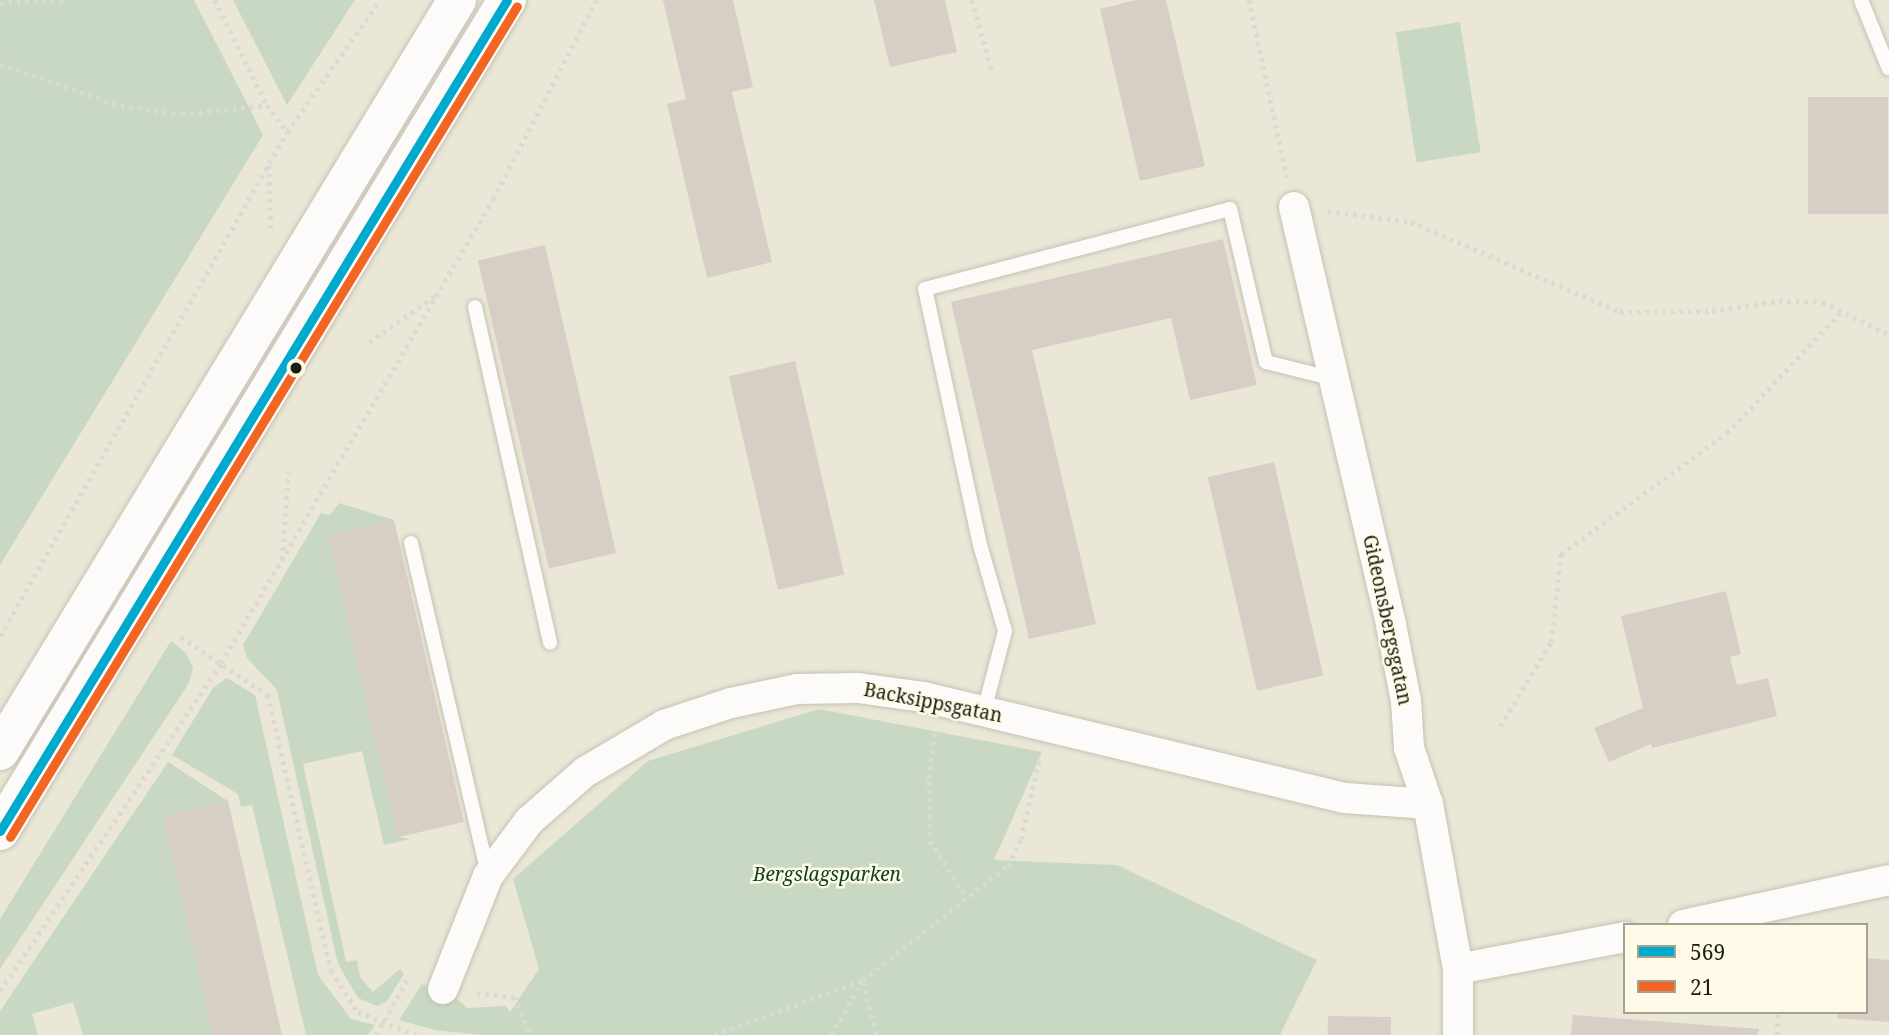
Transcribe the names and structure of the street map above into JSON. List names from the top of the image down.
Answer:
{
  "streets": {
    "street": ["Gideonsbergsgatan", "Backsippsgatan"]
  },
  "crossings": [
    ["Gideonsbergsgatan", "Backsippsgatan"]
  ],
  "parks": ["Bergslagsparken"],
  "lines": ["transit line 569", "transit line 21"],
  "legend": ["569", "21"]
}
